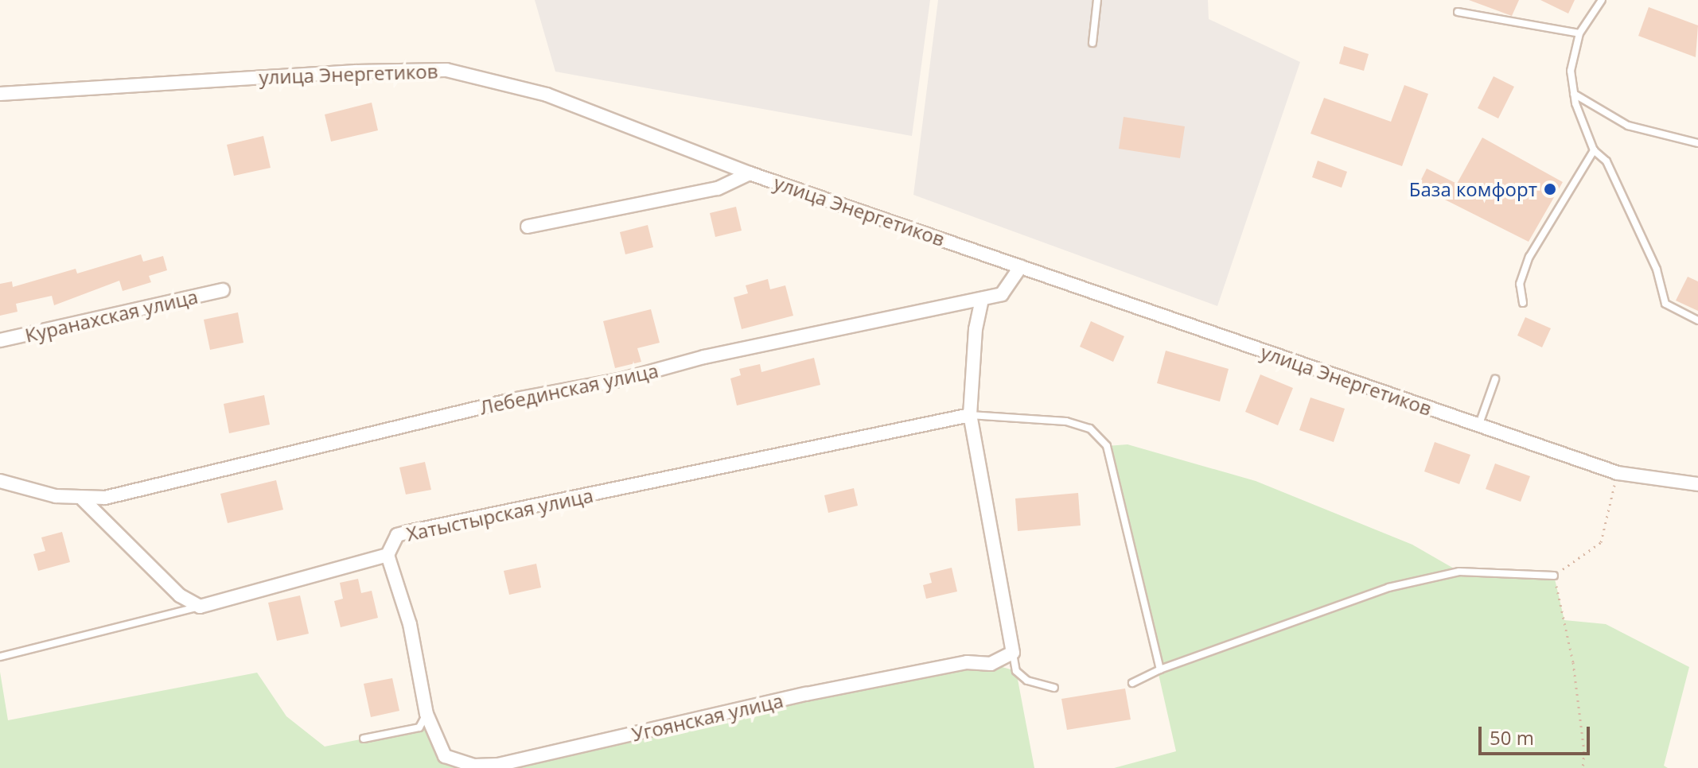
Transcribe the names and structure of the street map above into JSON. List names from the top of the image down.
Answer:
{
  "streets": {
    "street": [
      "улица Энергетиков",
      "Куранахская улица",
      "Лебединская улица",
      "Хатыстырская улица",
      "Угоянская улица"
    ]
  },
  "crossings": [
    ["улица Энергетиков", "Лебединская улица"]
  ],
  "places": ["База комфорт"],
  "scale_bar": "50 m"
}
